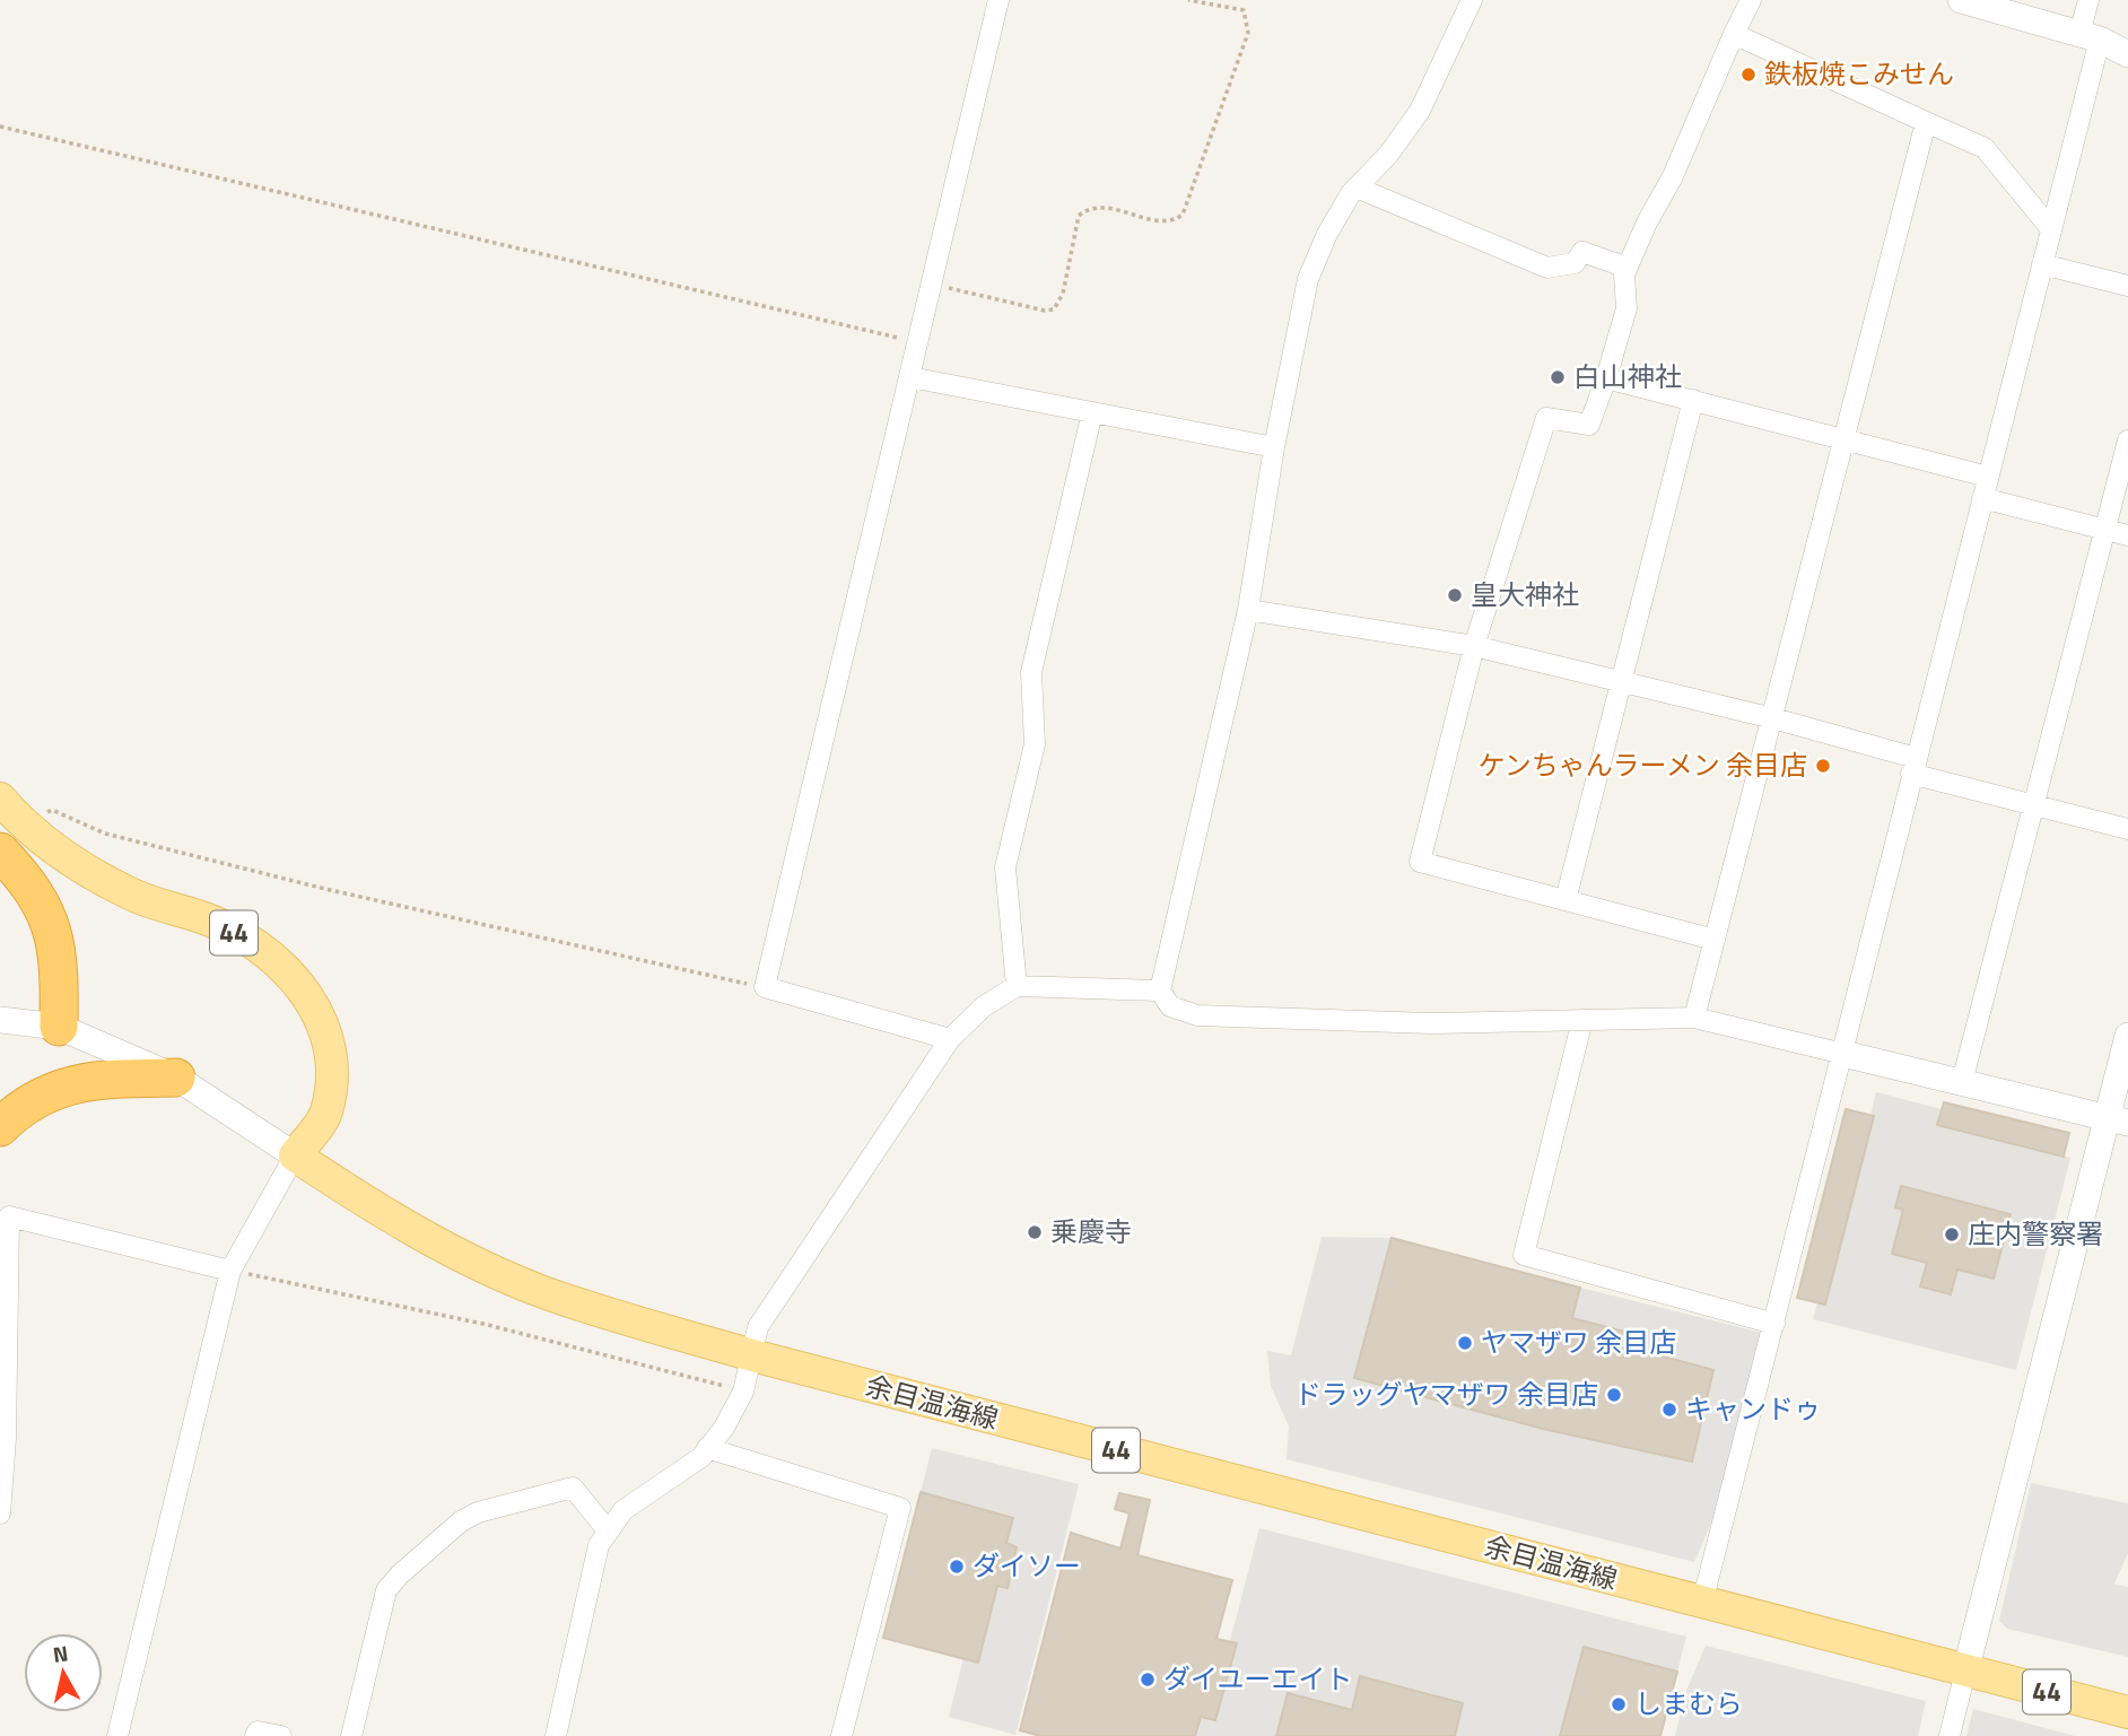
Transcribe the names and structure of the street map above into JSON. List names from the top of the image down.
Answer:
{
  "streets": {
    "main road": ["44", "余目温海線"]
  },
  "crossings": [
    ["44", "余目温海線"]
  ],
  "places": [
    "鉄板焼こみせん",
    "白山神社",
    "皇大神社",
    "ケンちゃんラーメン 余目店",
    "乗慶寺",
    "庄内警察署",
    "ヤマザワ 余目店",
    "ドラッグヤマザワ 余目店",
    "キャンドゥ",
    "ダイソー",
    "ダイユーエイト",
    "しまむら"
  ],
  "north": "top"
}
